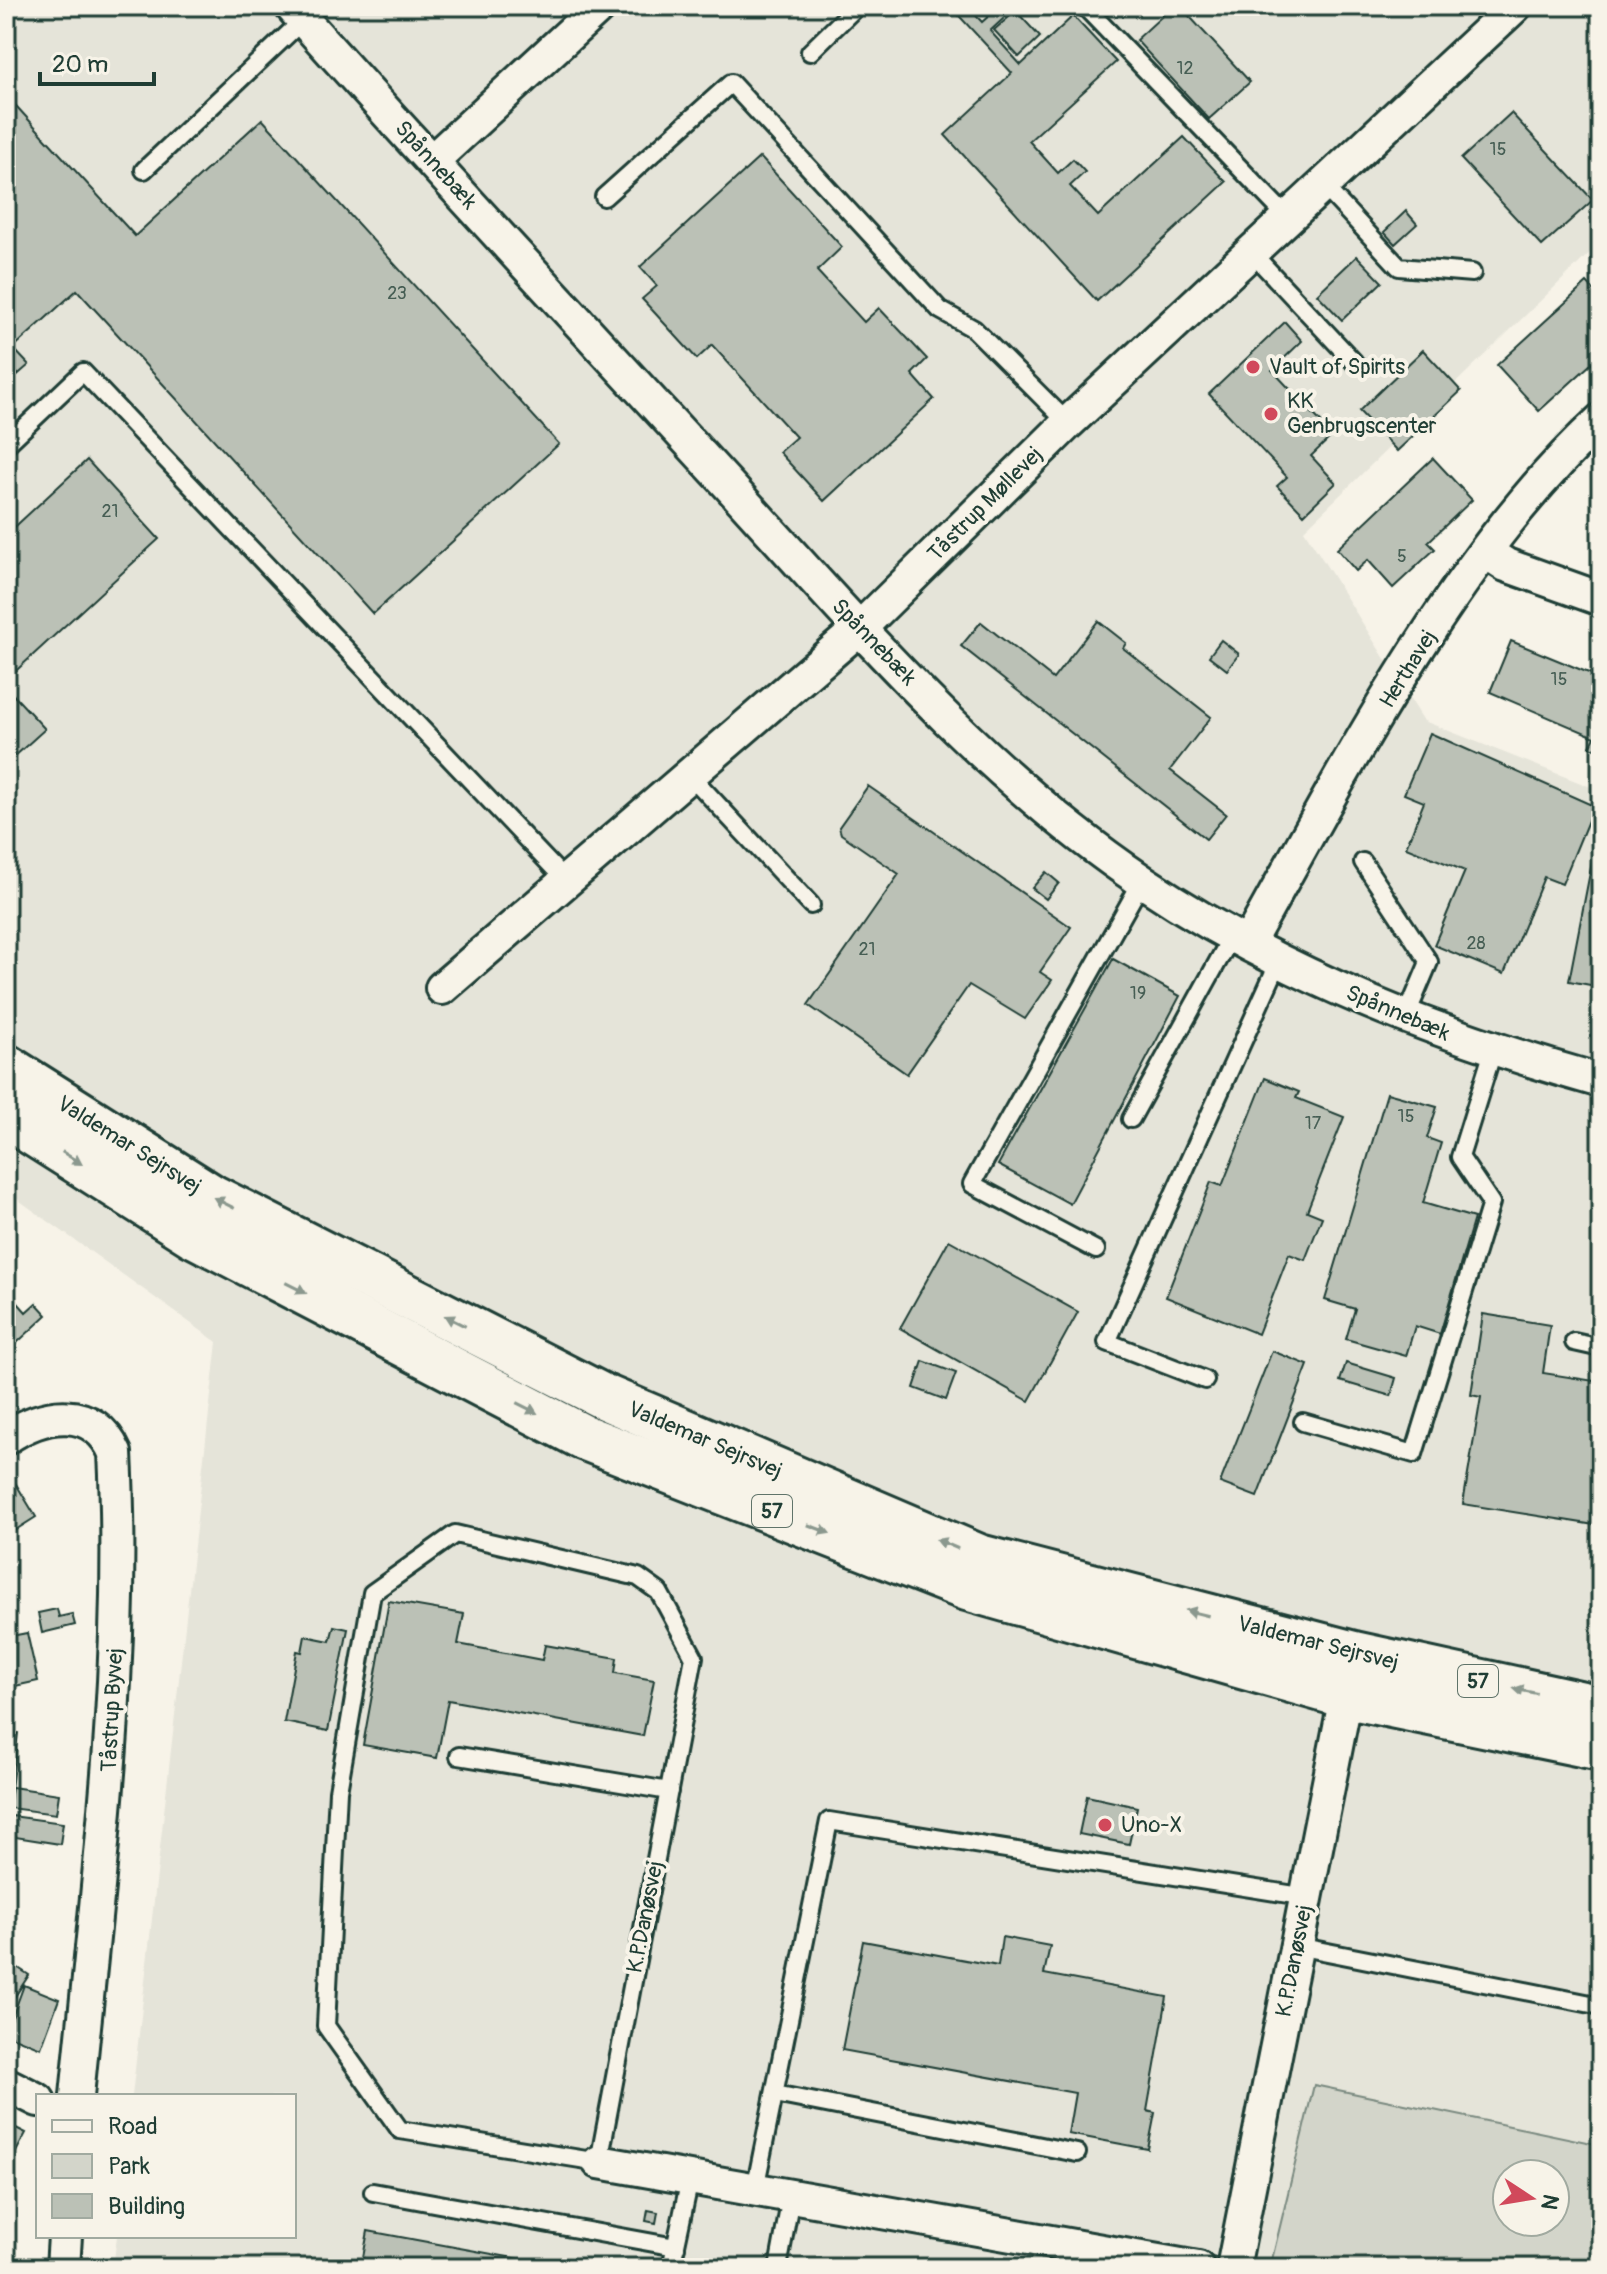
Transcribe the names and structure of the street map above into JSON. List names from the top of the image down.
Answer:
{
  "streets": {
    "main road": ["Valdemar Sejrsvej", "57"],
    "street": [
      "Spånnebæk",
      "Tåstrup Møllevej",
      "Herthavej",
      "Tåstrup Byvej",
      "K.P.Danøsvej"
    ]
  },
  "crossings": [
    ["Spånnebæk", "Tåstrup Møllevej"],
    ["Spånnebæk", "Herthavej"],
    ["Valdemar Sejrsvej", "K.P.Danøsvej"]
  ],
  "places": ["Vault of Spirits", "KK Genbrugscenter", "Uno-X"],
  "house_numbers": [
    "12",
    "15",
    "23",
    "21",
    "5",
    "15",
    "28",
    "21",
    "19",
    "15",
    "17"
  ],
  "legend": ["Road", "Park", "Building"],
  "scale_bar": "20 m",
  "north": "right"
}
